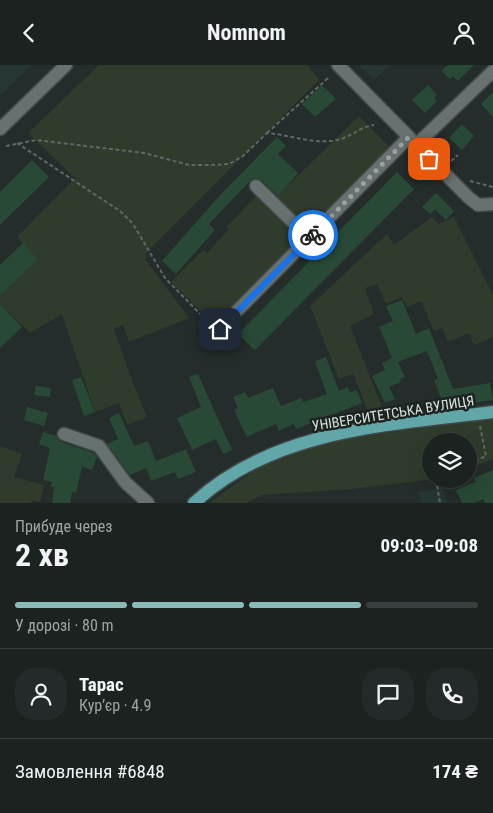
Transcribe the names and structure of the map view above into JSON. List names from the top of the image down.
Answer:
{
  "streets": {
    "main road": ["УНІВЕРСИТЕТСЬКА ВУЛИЦЯ"]
  },
  "page": {
    "header": "Nomnom",
    "heading": ["2 хв", "Прибуде через", "09:03–09:08"],
    "panel": [
      "Тарас",
      "Кур’єр · 4.9",
      "Замовлення #6848",
      "174 ₴"
    ],
    "bar": "У дорозі · 80 m"
  }
}
